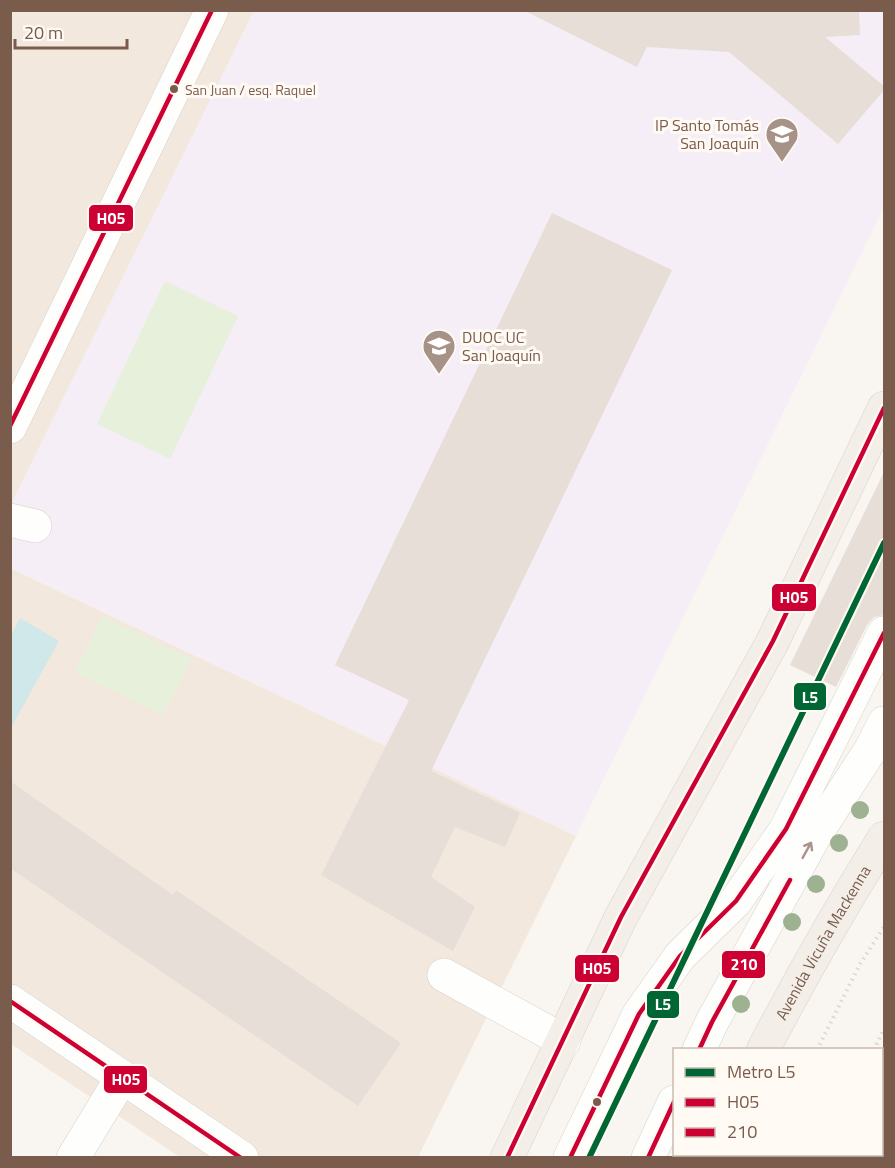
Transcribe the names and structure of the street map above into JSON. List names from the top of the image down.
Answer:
{
  "streets": {
    "main road": ["Avenida Vicuña Mackenna"]
  },
  "places": {
    "other": ["San Juan / esq. Raquel"],
    "school or university": ["IP Santo Tomás San Joaquín", "DUOC UC San Joaquín"]
  },
  "lines": ["transit line H05", "metro line L5", "transit line 210"],
  "legend": ["Metro L5", "H05", "210"],
  "scale_bar": "20 m"
}
